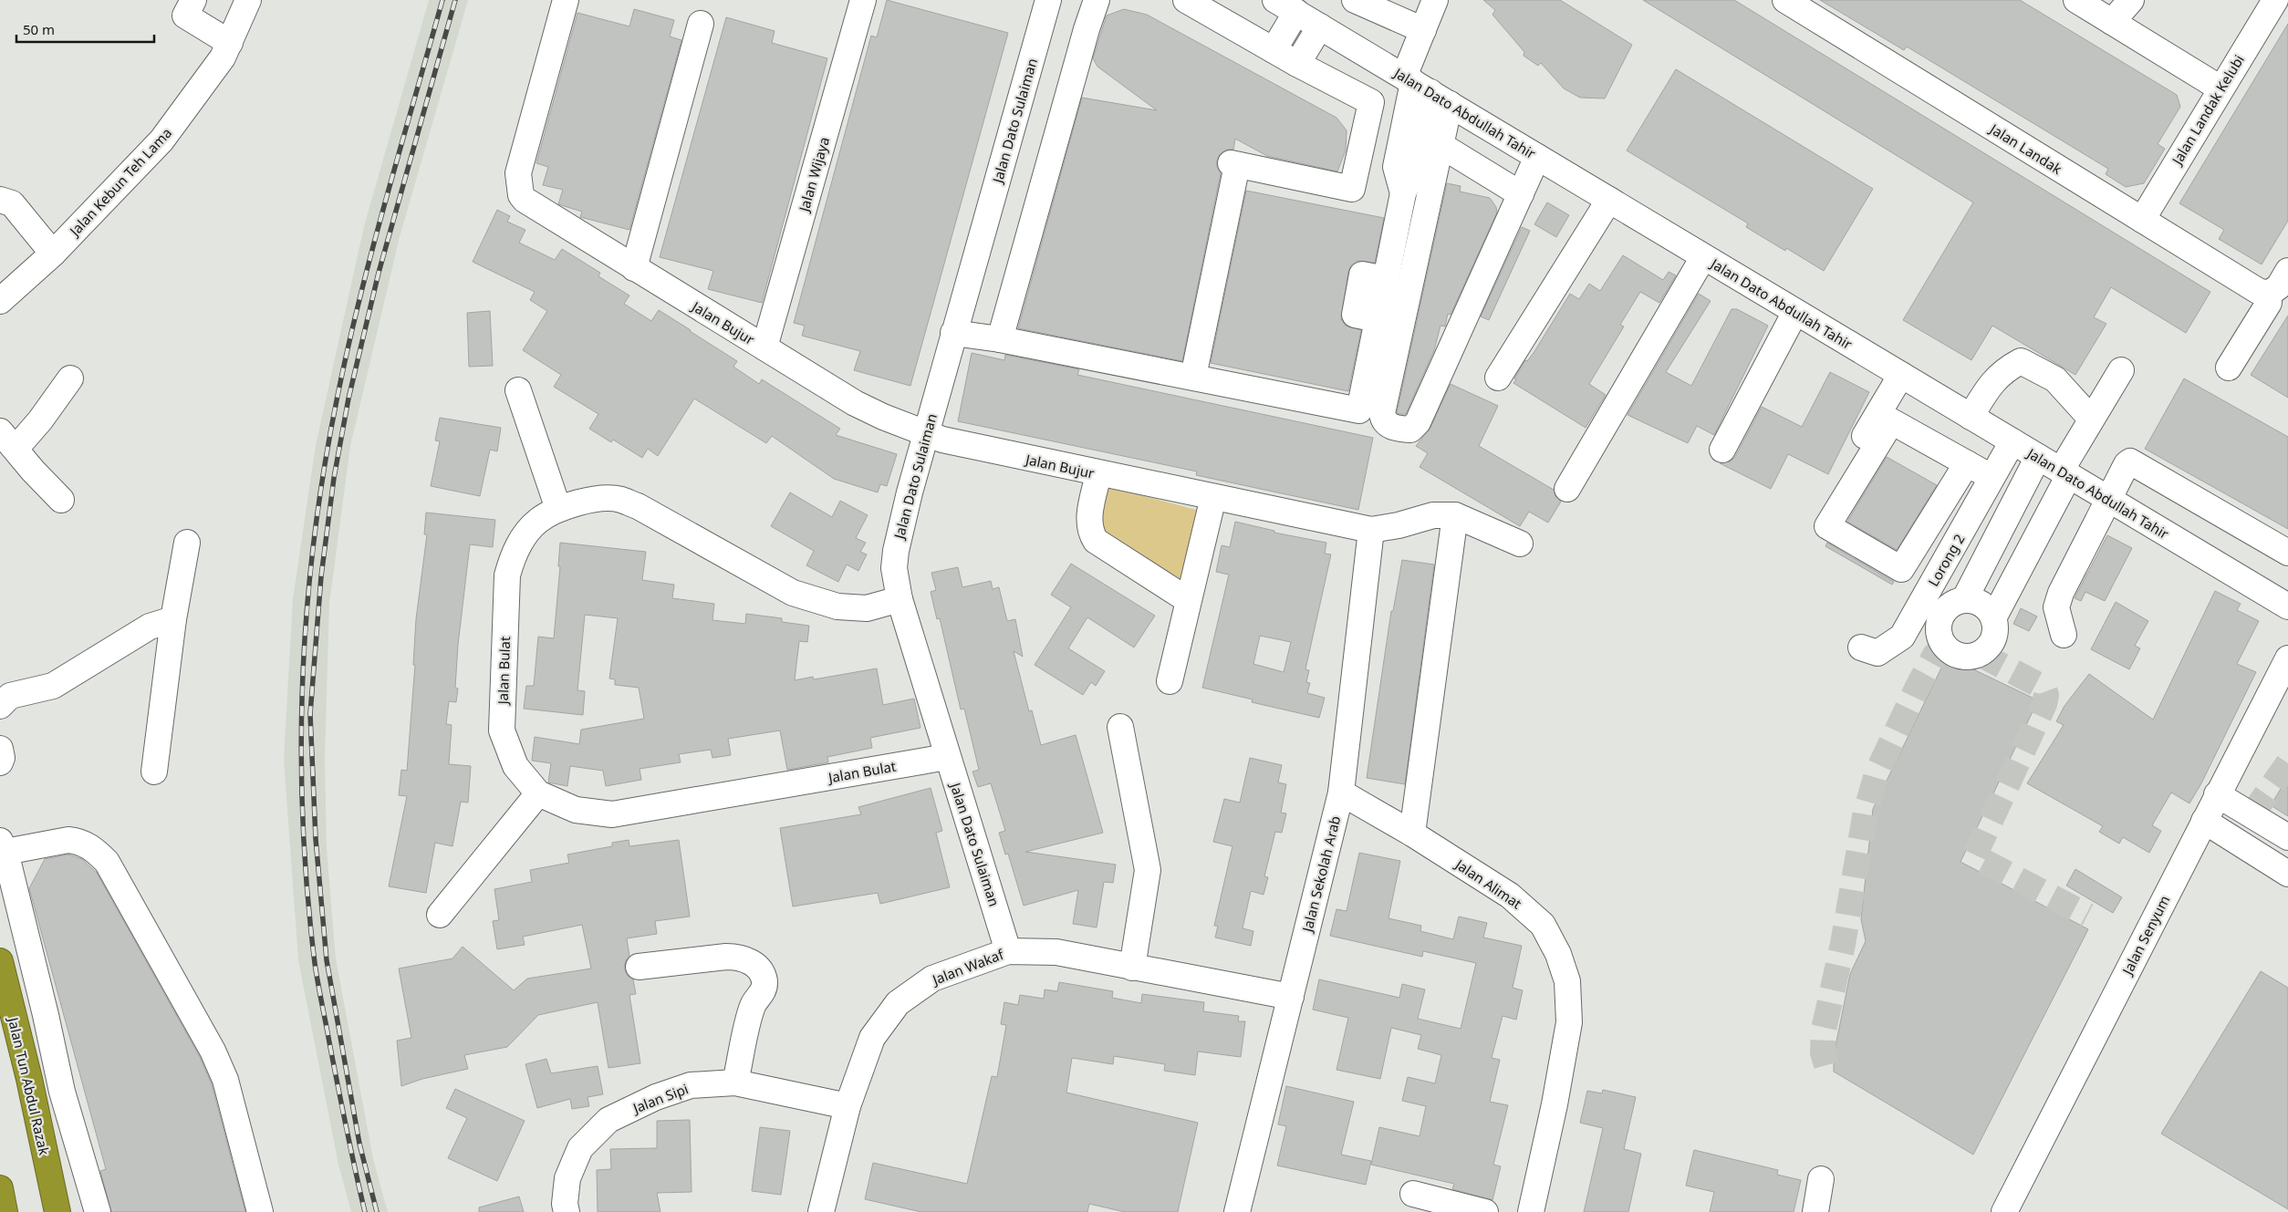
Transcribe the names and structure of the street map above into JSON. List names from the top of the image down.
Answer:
{
  "streets": {
    "highway": ["Jalan Tun Abdul Razak"],
    "street": [
      "Jalan Landak Kelubi",
      "Jalan Dato Abdullah Tahir",
      "Jalan Dato Sulaiman",
      "Jalan Landak",
      "Jalan Wijaya",
      "Jalan Kebun Teh Lama",
      "Jalan Bujur",
      "Lorong 2",
      "Jalan Bulat",
      "Jalan Sekolah Arab",
      "Jalan Alimat",
      "Jalan Senyum",
      "Jalan Wakaf",
      "Jalan Sipi"
    ]
  },
  "crossings": [
    ["Jalan Landak Kelubi", "Jalan Landak"],
    ["Jalan Dato Abdullah Tahir", "Lorong 2"],
    ["Jalan Dato Sulaiman", "Jalan Bujur"],
    ["Jalan Dato Sulaiman", "Jalan Bulat"],
    ["Jalan Dato Sulaiman", "Jalan Wakaf"],
    ["Jalan Wijaya", "Jalan Bujur"],
    ["Jalan Bujur", "Jalan Sekolah Arab"],
    ["Jalan Sekolah Arab", "Jalan Alimat"],
    ["Jalan Sekolah Arab", "Jalan Wakaf"],
    ["Jalan Wakaf", "Jalan Sipi"]
  ],
  "scale_bar": "50 m"
}
